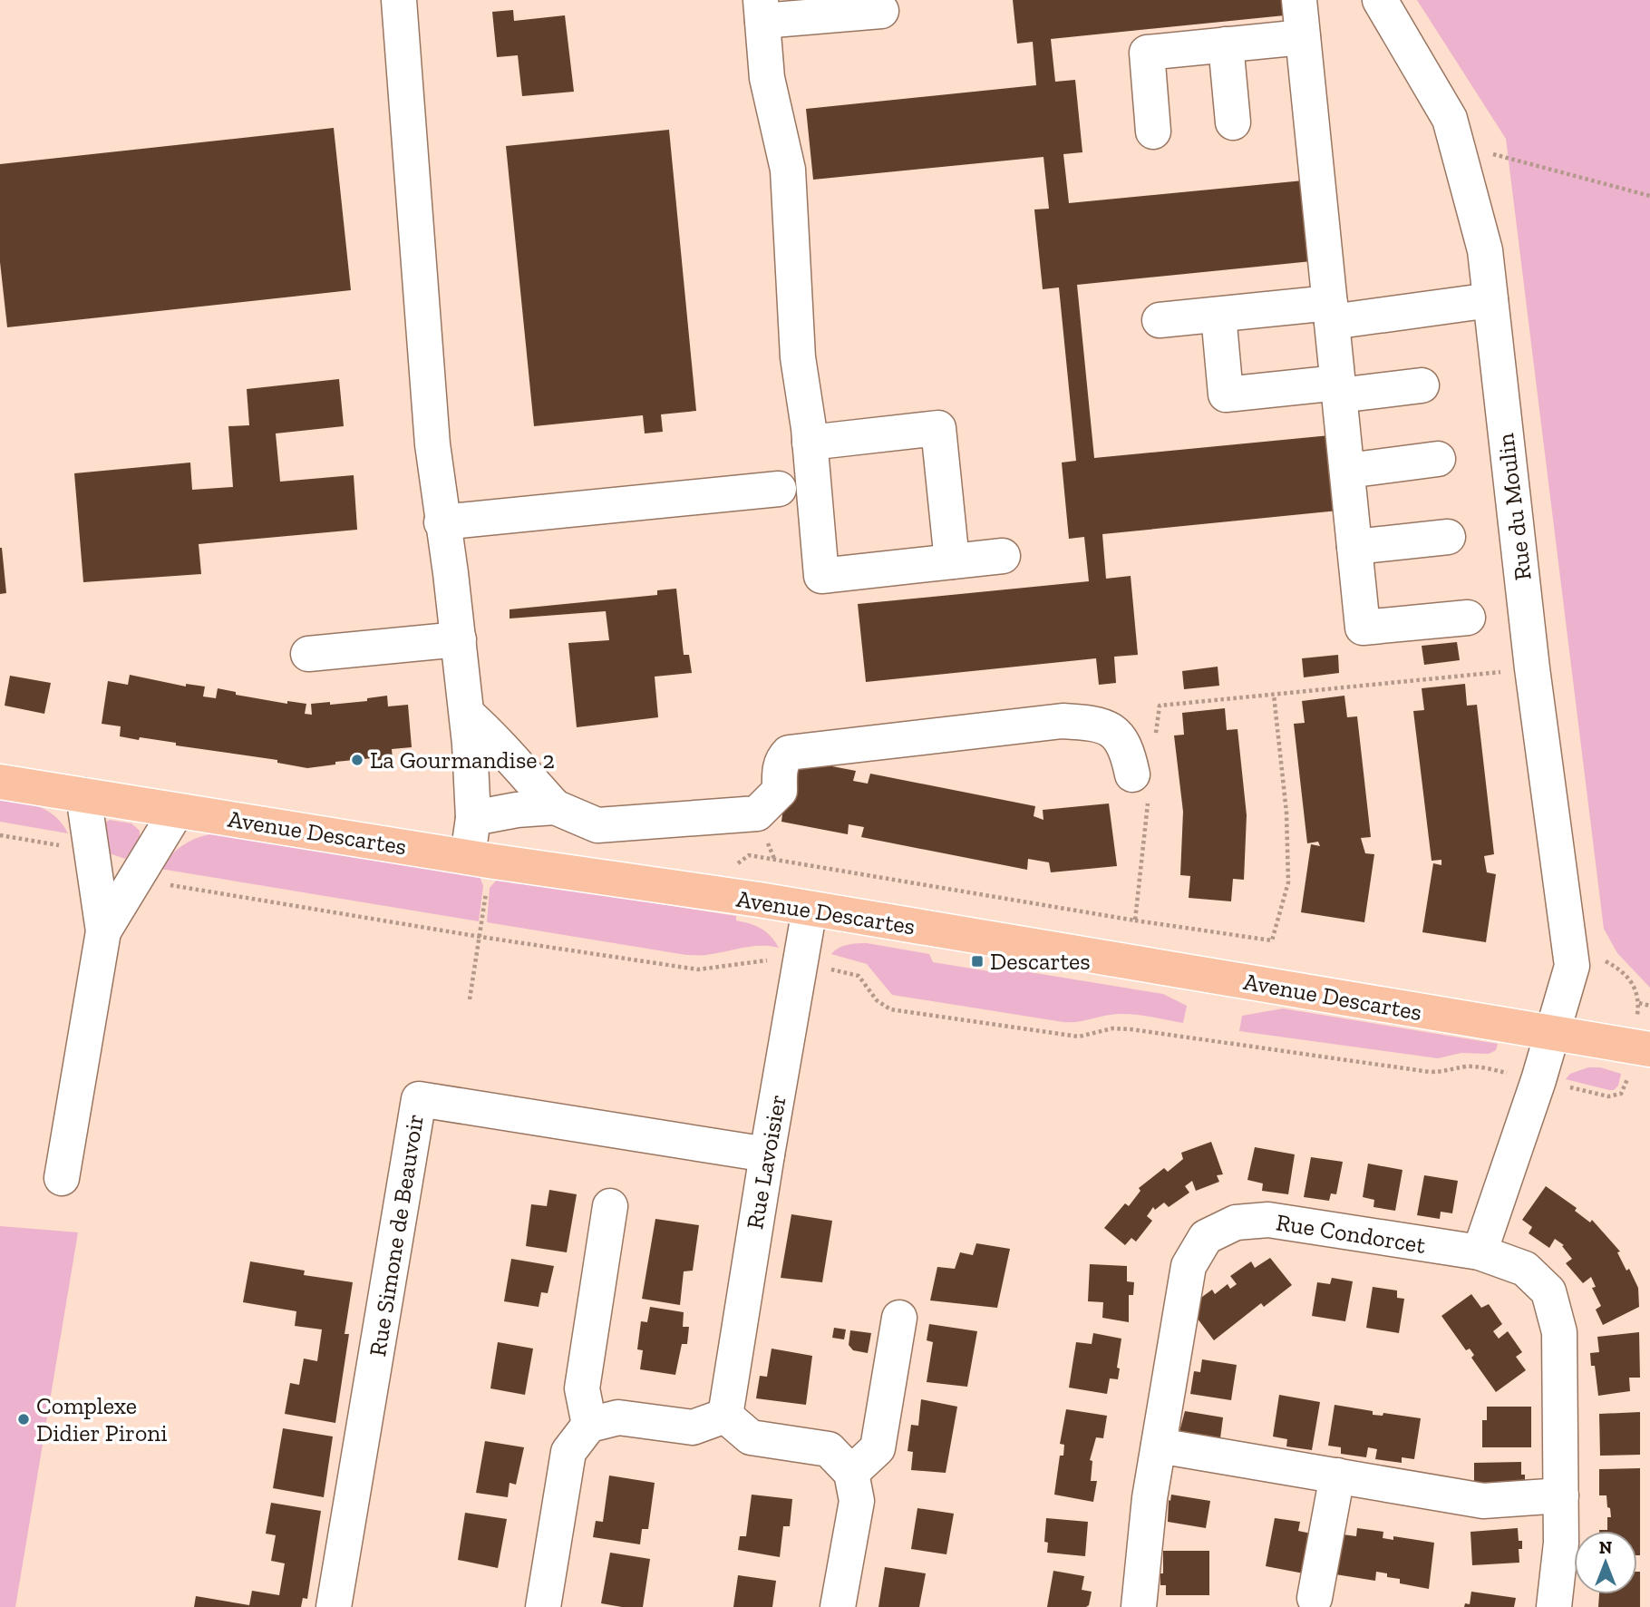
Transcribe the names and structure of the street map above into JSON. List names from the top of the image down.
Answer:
{
  "streets": {
    "main road": ["Avenue Descartes"],
    "street": [
      "Rue du Moulin",
      "Rue Lavoisier",
      "Rue Condorcet",
      "Rue Simone de Beauvoir"
    ]
  },
  "crossings": [
    ["Rue du Moulin", "Avenue Descartes"],
    ["Rue du Moulin", "Rue Condorcet"],
    ["Avenue Descartes", "Rue Lavoisier"],
    ["Rue Lavoisier", "Rue Simone de Beauvoir"]
  ],
  "places": {
    "other": ["La Gourmandise 2", "Complexe Didier Pironi"],
    "transit": ["Descartes"]
  },
  "north": "top"
}
